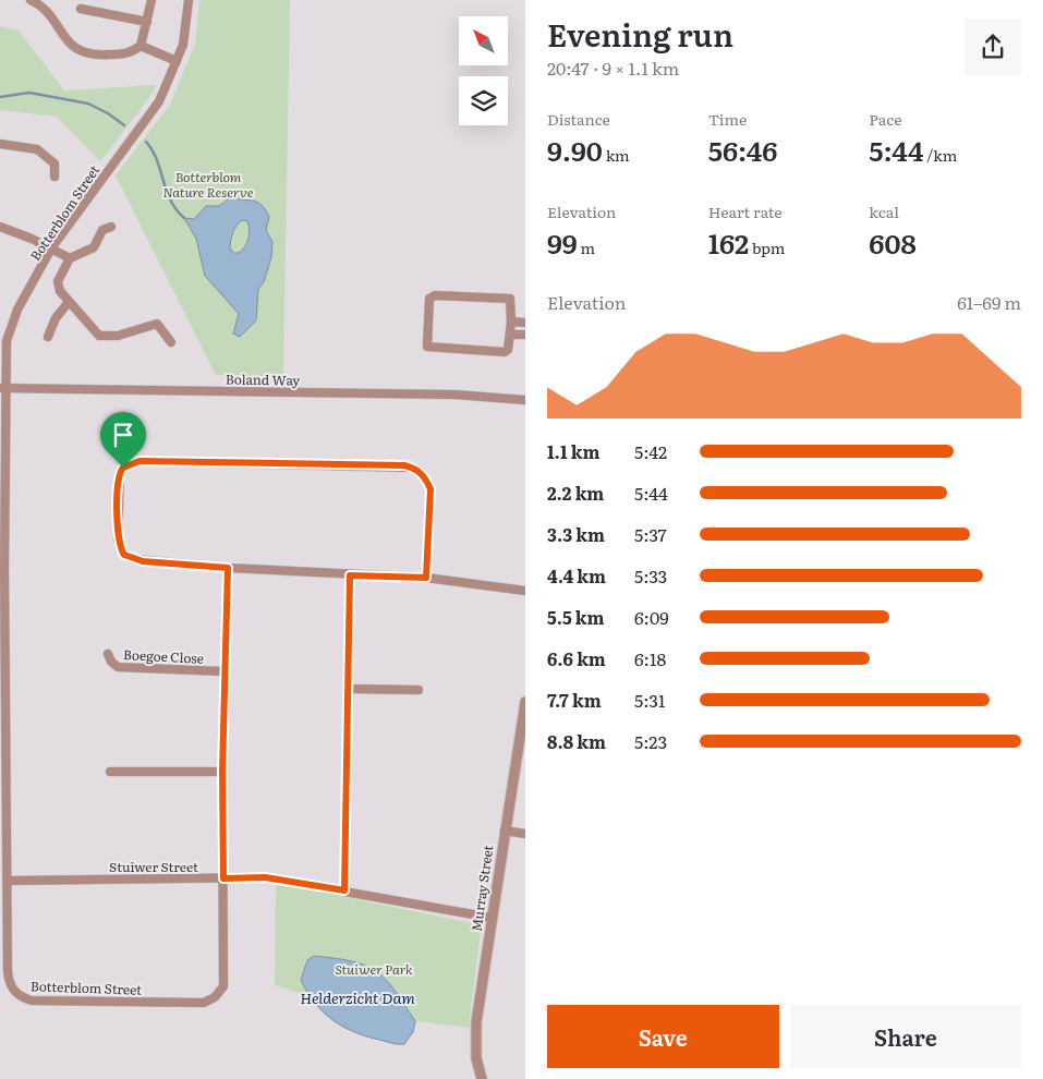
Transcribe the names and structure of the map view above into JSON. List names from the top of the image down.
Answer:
{
  "streets": {
    "street": [
      "Botterblom Street",
      "Boland Way",
      "Boegoe Close",
      "Stuiwer Street",
      "Murray Street"
    ]
  },
  "crossings": [
    ["Botterblom Street", "Boland Way"],
    ["Botterblom Street", "Boegoe Close"],
    ["Botterblom Street", "Stuiwer Street"],
    ["Stuiwer Street", "Murray Street"]
  ],
  "water": ["Helderzicht Dam"],
  "parks": ["Botterblom Nature Reserve", "Stuiwer Park"],
  "north": "top left",
  "page": {
    "heading": ["Evening run", "20:47 · 9 × 1.1 km"],
    "stats": [
      ["Distance", "9.90 km"],
      ["Time", "56:46"],
      ["Pace", "5:44 /km"],
      ["Elevation", "99 m"],
      ["Heart rate", "162 bpm"],
      ["kcal", "608"]
    ],
    "chart": ["Elevation", "61–69 m"],
    "list": [
      {
        "name": "1.1 km",
        "note": "5:42"
      },
      {
        "name": "2.2 km",
        "note": "5:44"
      },
      {
        "name": "3.3 km",
        "note": "5:37"
      },
      {
        "name": "4.4 km",
        "note": "5:33"
      },
      {
        "name": "5.5 km",
        "note": "6:09"
      },
      {
        "name": "6.6 km",
        "note": "6:18"
      },
      {
        "name": "7.7 km",
        "note": "5:31"
      },
      {
        "name": "8.8 km",
        "note": "5:23"
      }
    ],
    "buttons": ["Save", "Share"]
  }
}
